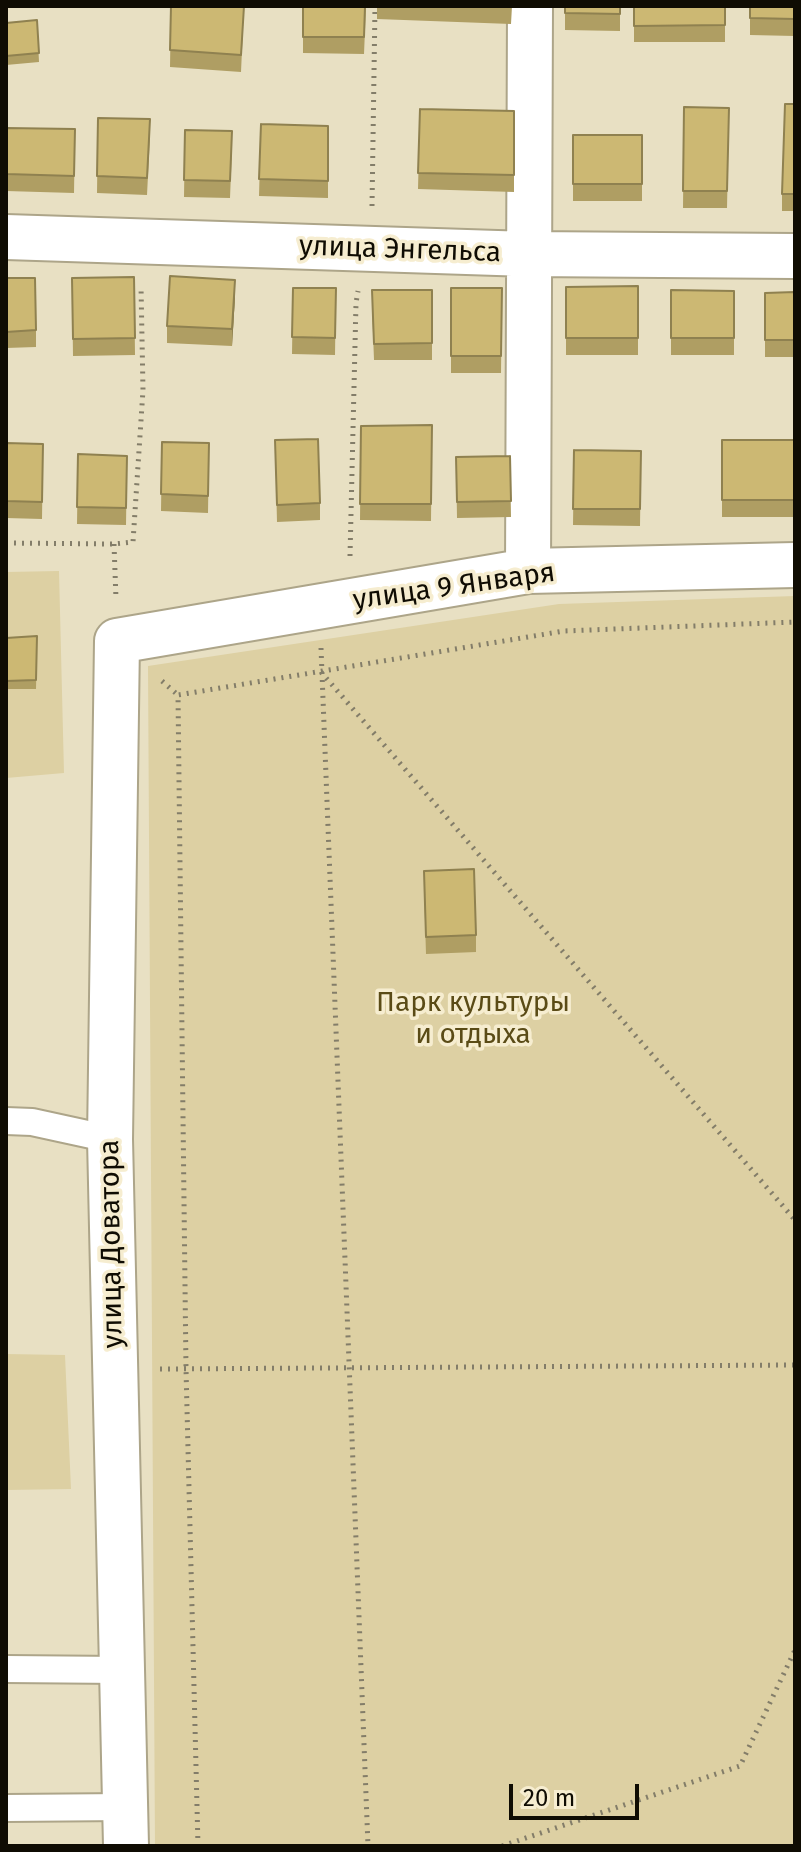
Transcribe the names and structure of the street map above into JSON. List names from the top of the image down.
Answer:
{
  "streets": {
    "street": ["улица Энгельса", "улица 9 Января", "улица Доватора"]
  },
  "crossings": [
    ["улица 9 Января", "улица Доватора"]
  ],
  "parks": ["Парк культуры и отдыха"],
  "scale_bar": "20 m"
}
